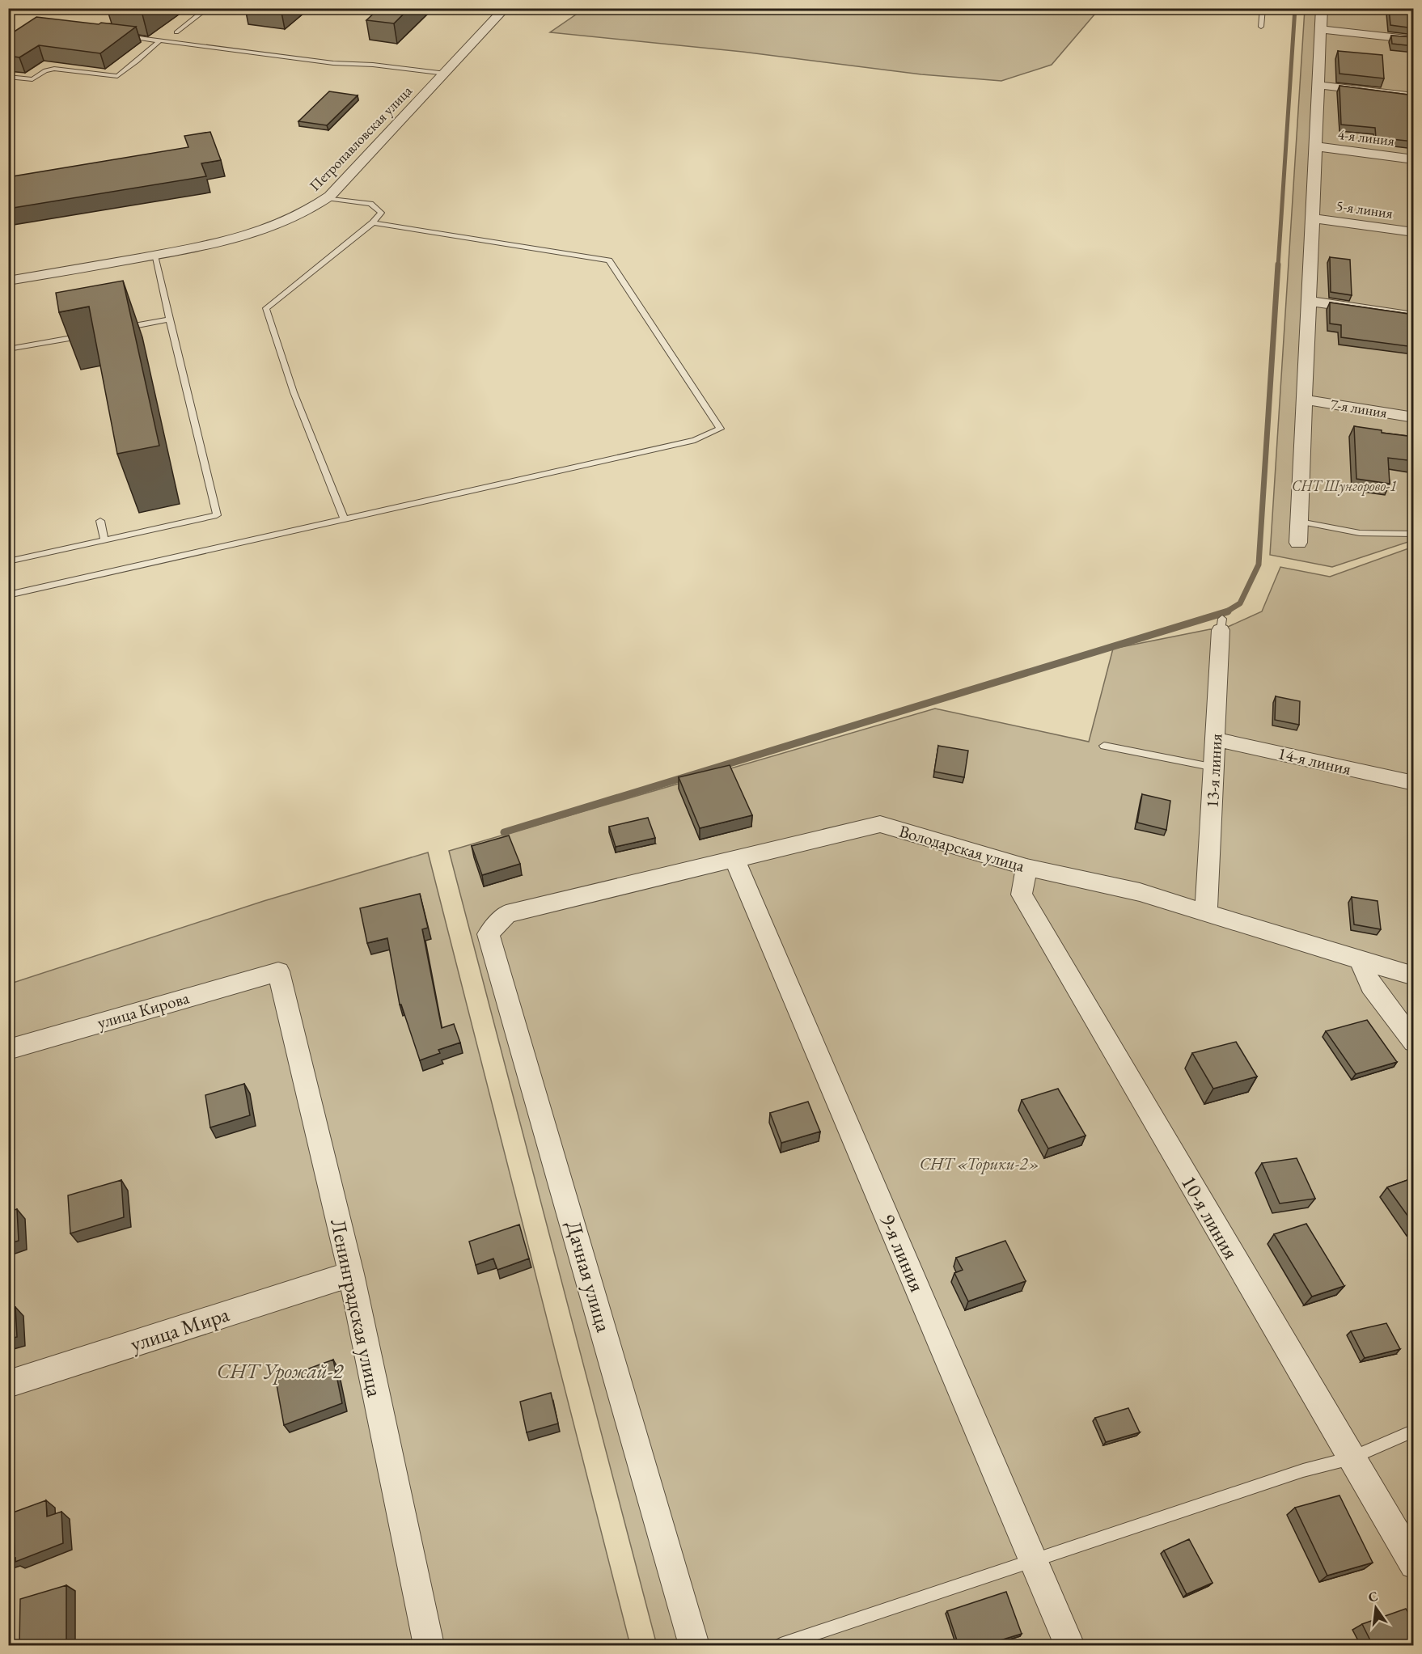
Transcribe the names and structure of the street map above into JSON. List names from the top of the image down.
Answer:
{
  "streets": {
    "street": [
      "4-я линия",
      "Петропавловская улица",
      "5-я линия",
      "7-я линия",
      "14-я линия",
      "13-я линия",
      "Володарская улица",
      "улица Кирова",
      "10-я линия",
      "9-я линия",
      "Дачная улица",
      "Ленинградская улица",
      "улица Мира"
    ]
  },
  "crossings": [
    ["14-я линия", "13-я линия"],
    ["13-я линия", "Володарская улица"],
    ["Володарская улица", "10-я линия"],
    ["Володарская улица", "9-я линия"],
    ["Володарская улица", "Дачная улица"],
    ["улица Кирова", "Ленинградская улица"],
    ["Ленинградская улица", "улица Мира"]
  ],
  "parks": ["СНТ Шунгорово-1", "СНТ «Торики-2»", "СНТ Урожай-2"],
  "north": "top"
}
